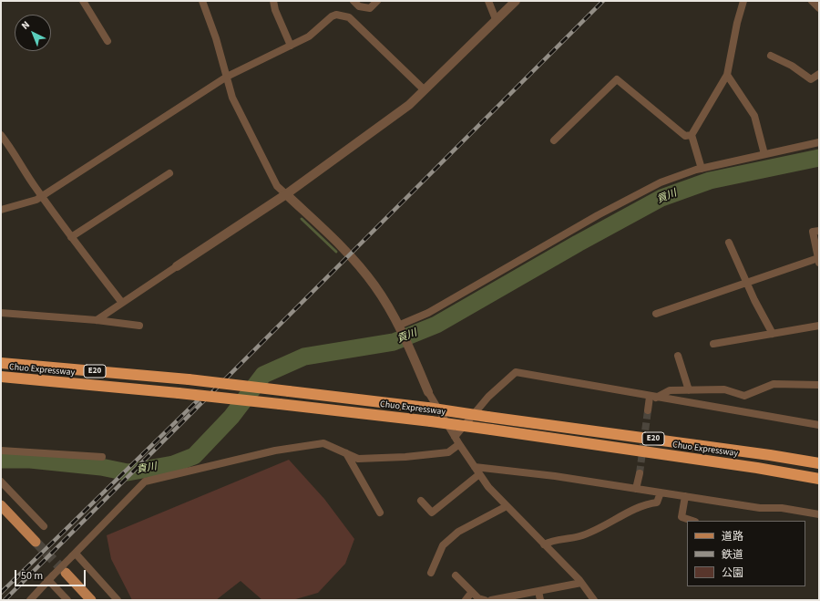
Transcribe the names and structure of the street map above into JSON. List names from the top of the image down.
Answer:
{
  "streets": {
    "highway": ["Chuo Expressway", "E20"]
  },
  "water": ["貢川"],
  "legend": ["道路", "鉄道", "公園"],
  "scale_bar": "50 m",
  "north": "top left"
}
